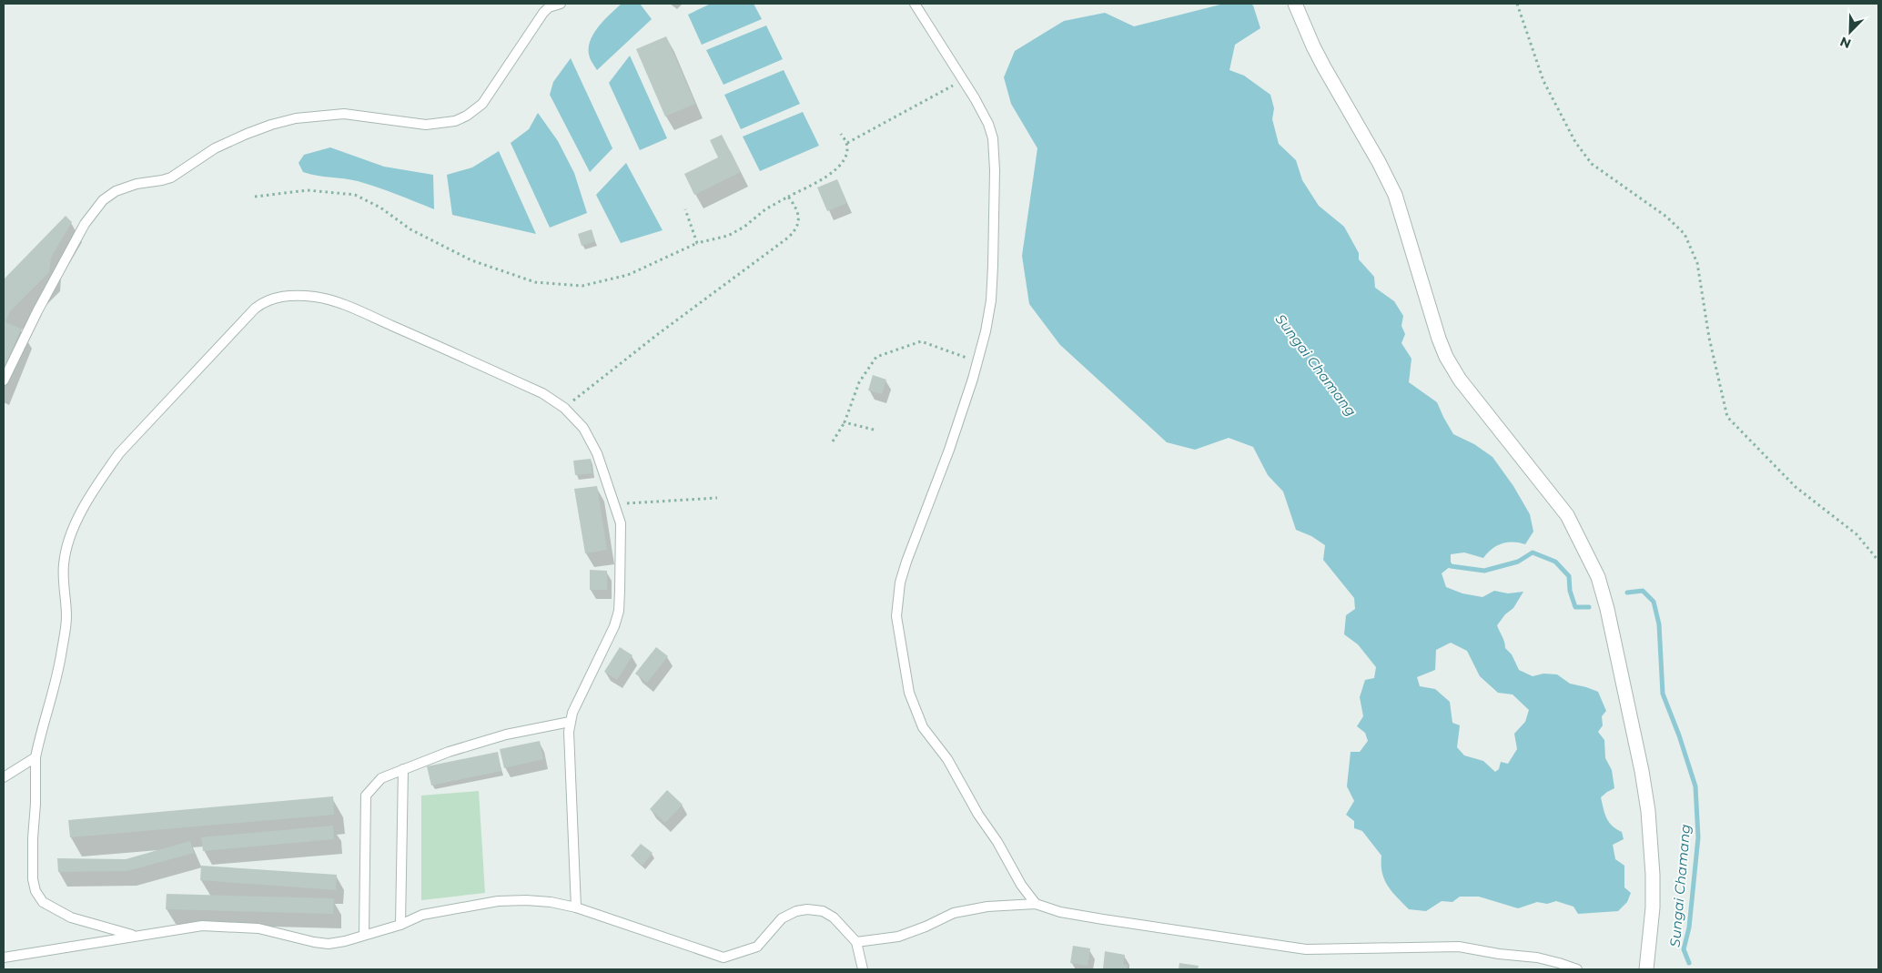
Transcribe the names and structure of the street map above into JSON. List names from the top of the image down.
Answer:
{
  "water": ["Sungai Chamang"],
  "north": "bottom left"
}
